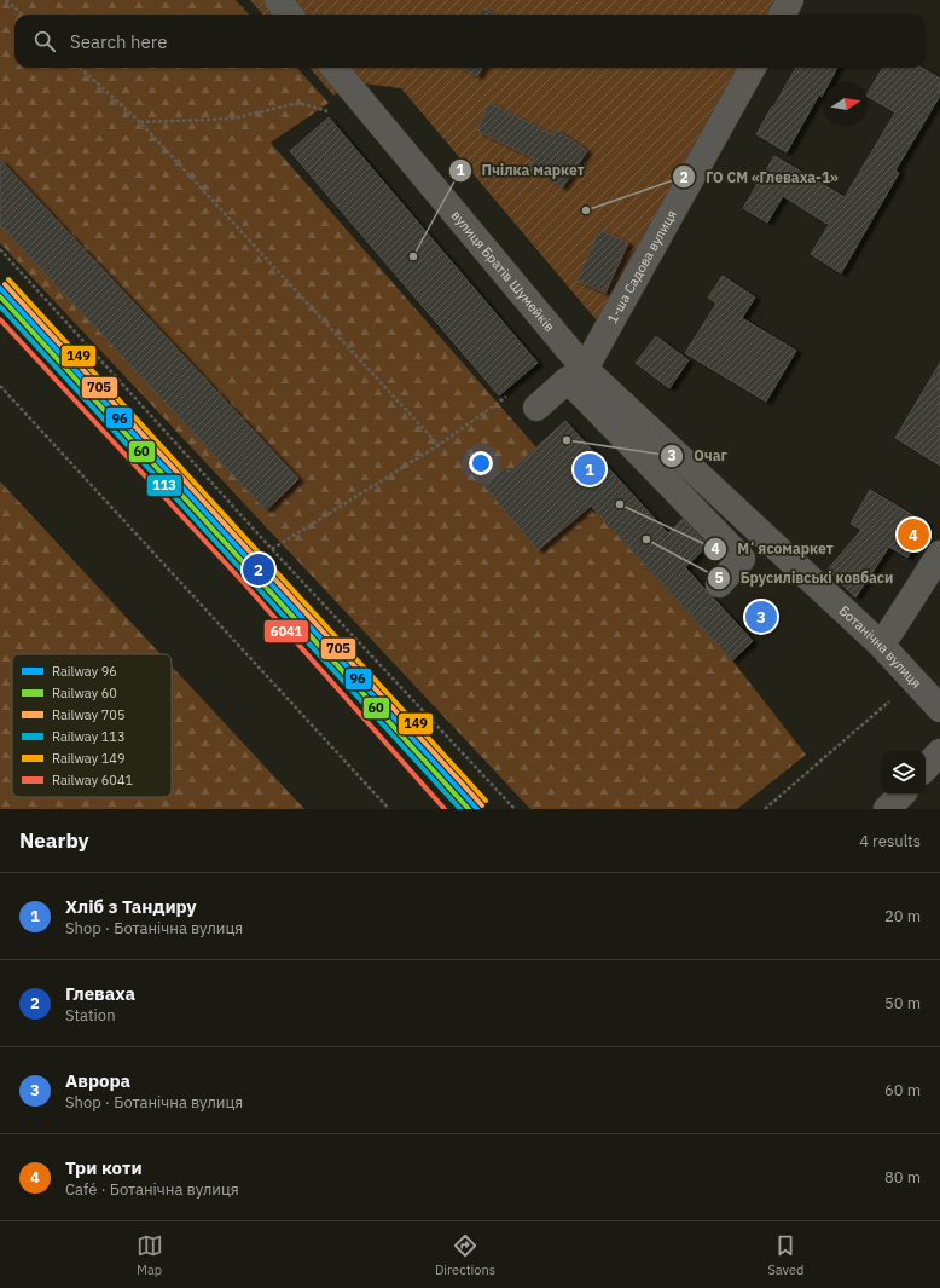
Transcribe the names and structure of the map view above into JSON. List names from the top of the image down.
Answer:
{
  "streets": {
    "street": ["1-ша Садова вулиця", "вулиця Братів Шумейків", "Ботанічна вулиця"]
  },
  "crossings": [
    ["1-ша Садова вулиця", "вулиця Братів Шумейків"],
    ["1-ша Садова вулиця", "Ботанічна вулиця"],
    ["вулиця Братів Шумейків", "Ботанічна вулиця"]
  ],
  "places": [
    "ГО СМ «Глеваха-1»",
    "Пчілка маркет",
    "Очаг",
    "Мʼясомаркет",
    "Брусилівські ковбаси"
  ],
  "lines": [
    "rail line 149",
    "rail line 705",
    "rail line 96",
    "rail line 60",
    "rail line 113",
    "rail line 6041"
  ],
  "legend": [
    "Railway 96",
    "Railway 60",
    "Railway 705",
    "Railway 113",
    "Railway 149",
    "Railway 6041"
  ],
  "north": "right",
  "page": {
    "search": "Search here",
    "pins": [
      "1",
      "4",
      "2",
      "3"
    ],
    "heading": ["Nearby", "4 results"],
    "list": [
      {
        "mark": "1",
        "name": "Хліб з Тандиру",
        "note": "Shop · Ботанічна вулиця",
        "value": "20 m"
      },
      {
        "mark": "2",
        "name": "Глеваха",
        "note": "Station",
        "value": "50 m"
      },
      {
        "mark": "3",
        "name": "Аврора",
        "note": "Shop · Ботанічна вулиця",
        "value": "60 m"
      },
      {
        "mark": "4",
        "name": "Три коти",
        "note": "Café · Ботанічна вулиця",
        "value": "80 m"
      }
    ],
    "nav": ["Map", "Directions", "Saved"]
  }
}
